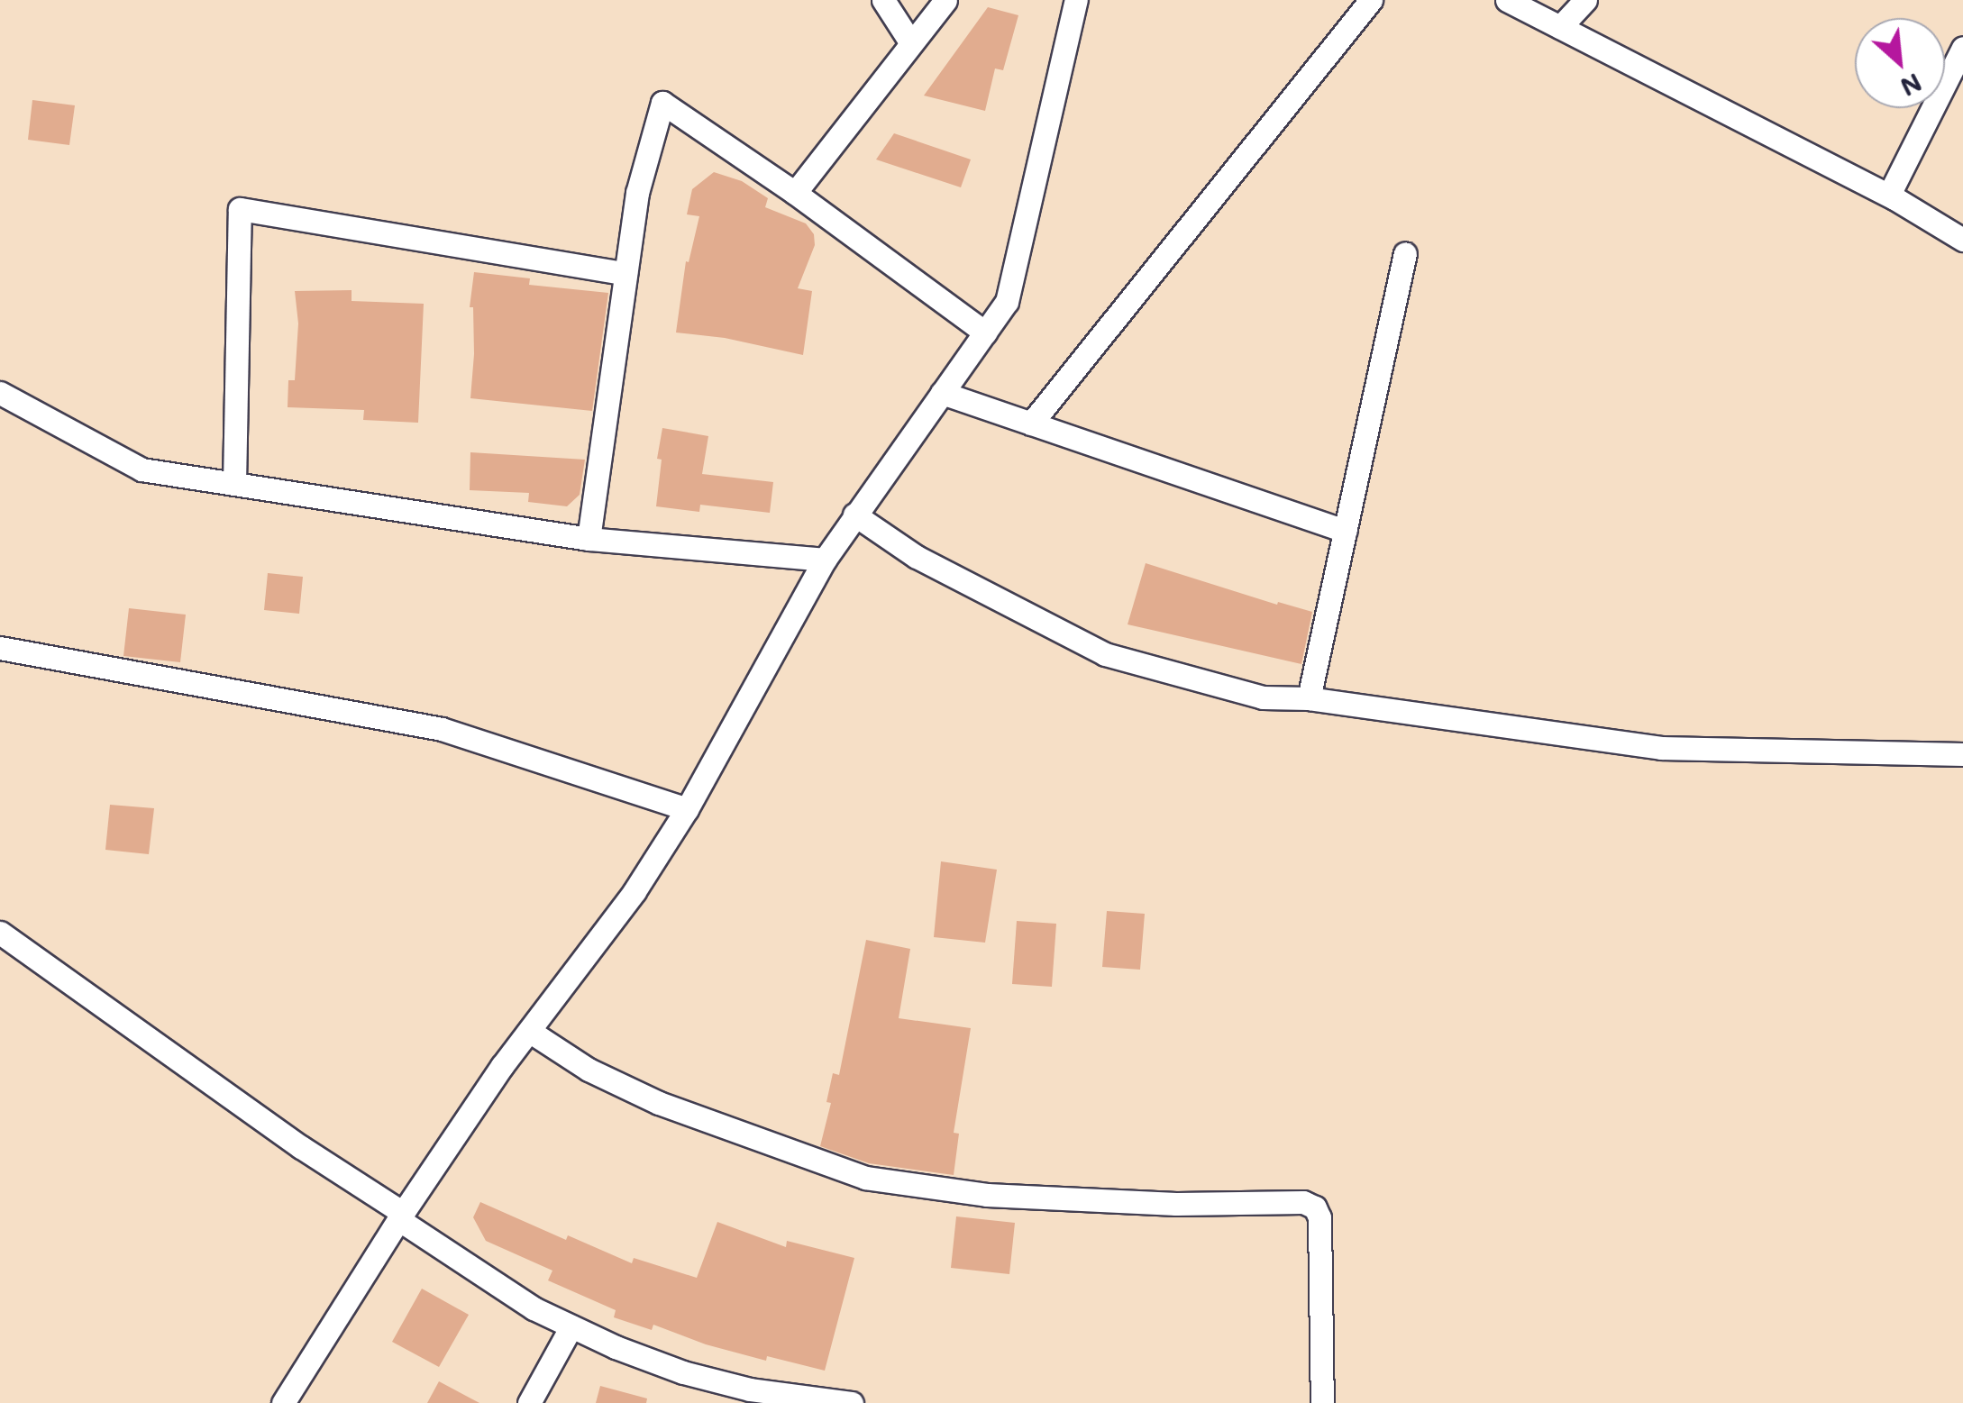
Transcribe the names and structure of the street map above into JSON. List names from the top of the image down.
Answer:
{
  "north": "bottom right"
}
